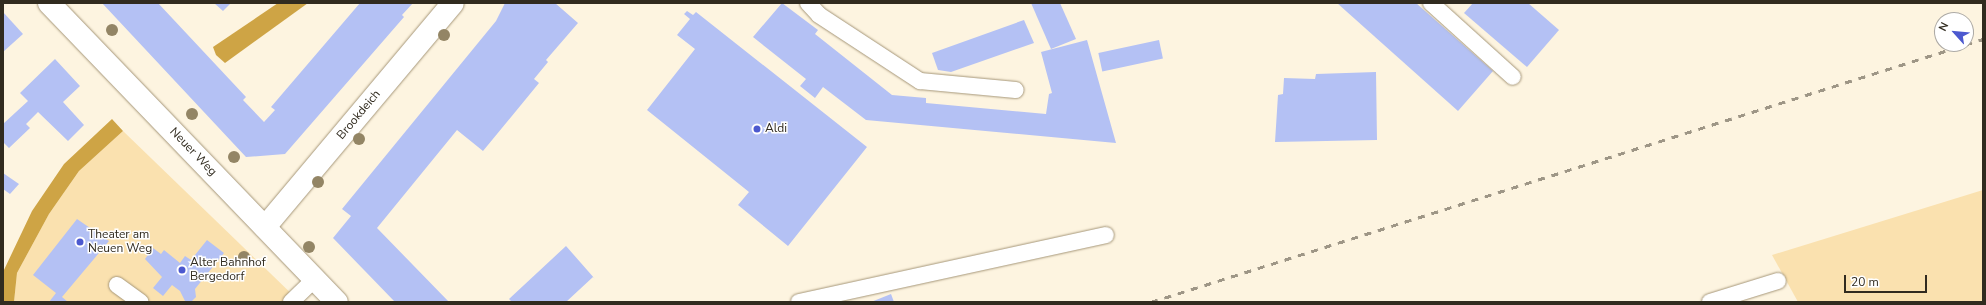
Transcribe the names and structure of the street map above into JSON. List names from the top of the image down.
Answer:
{
  "streets": {
    "street": ["Brookdeich", "Neuer Weg"]
  },
  "crossings": [
    ["Brookdeich", "Neuer Weg"]
  ],
  "places": ["Aldi", "Theater am Neuen Weg", "Alter Bahnhof Bergedorf"],
  "scale_bar": "20 m",
  "north": "top left"
}
